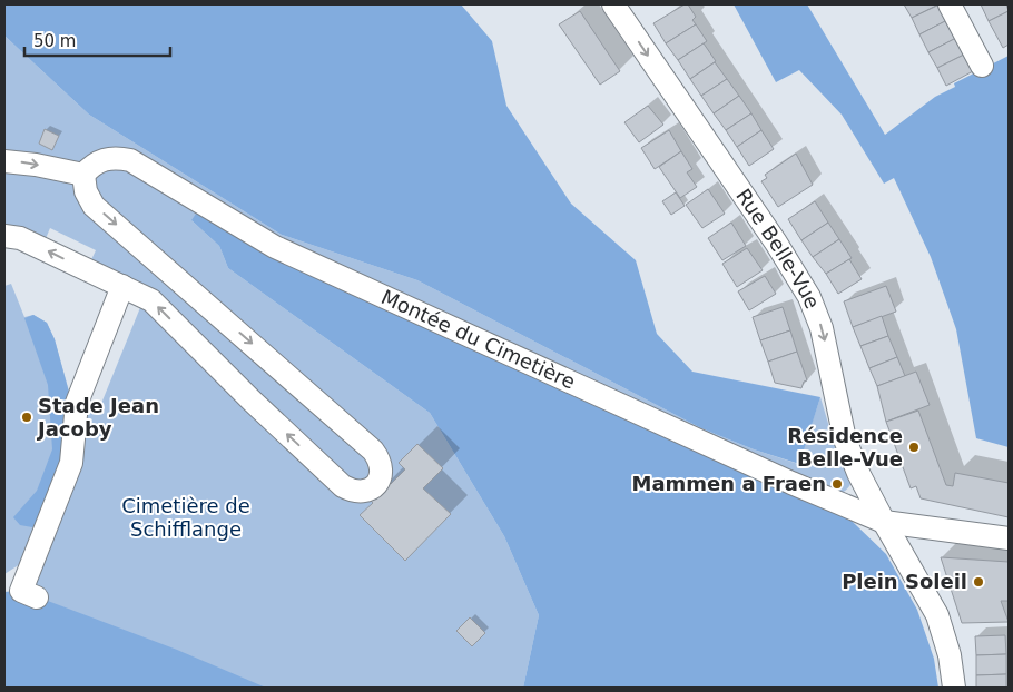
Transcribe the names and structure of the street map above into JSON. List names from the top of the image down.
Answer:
{
  "streets": {
    "street": ["Rue Belle-Vue", "Montée du Cimetière"]
  },
  "crossings": [
    ["Rue Belle-Vue", "Montée du Cimetière"]
  ],
  "one_way": ["Rue Belle-Vue"],
  "parks": ["Cimetière de Schifflange"],
  "places": [
    "Stade Jean Jacoby",
    "Résidence Belle-Vue",
    "Mammen a Fraen",
    "Plein Soleil"
  ],
  "scale_bar": "50 m"
}
